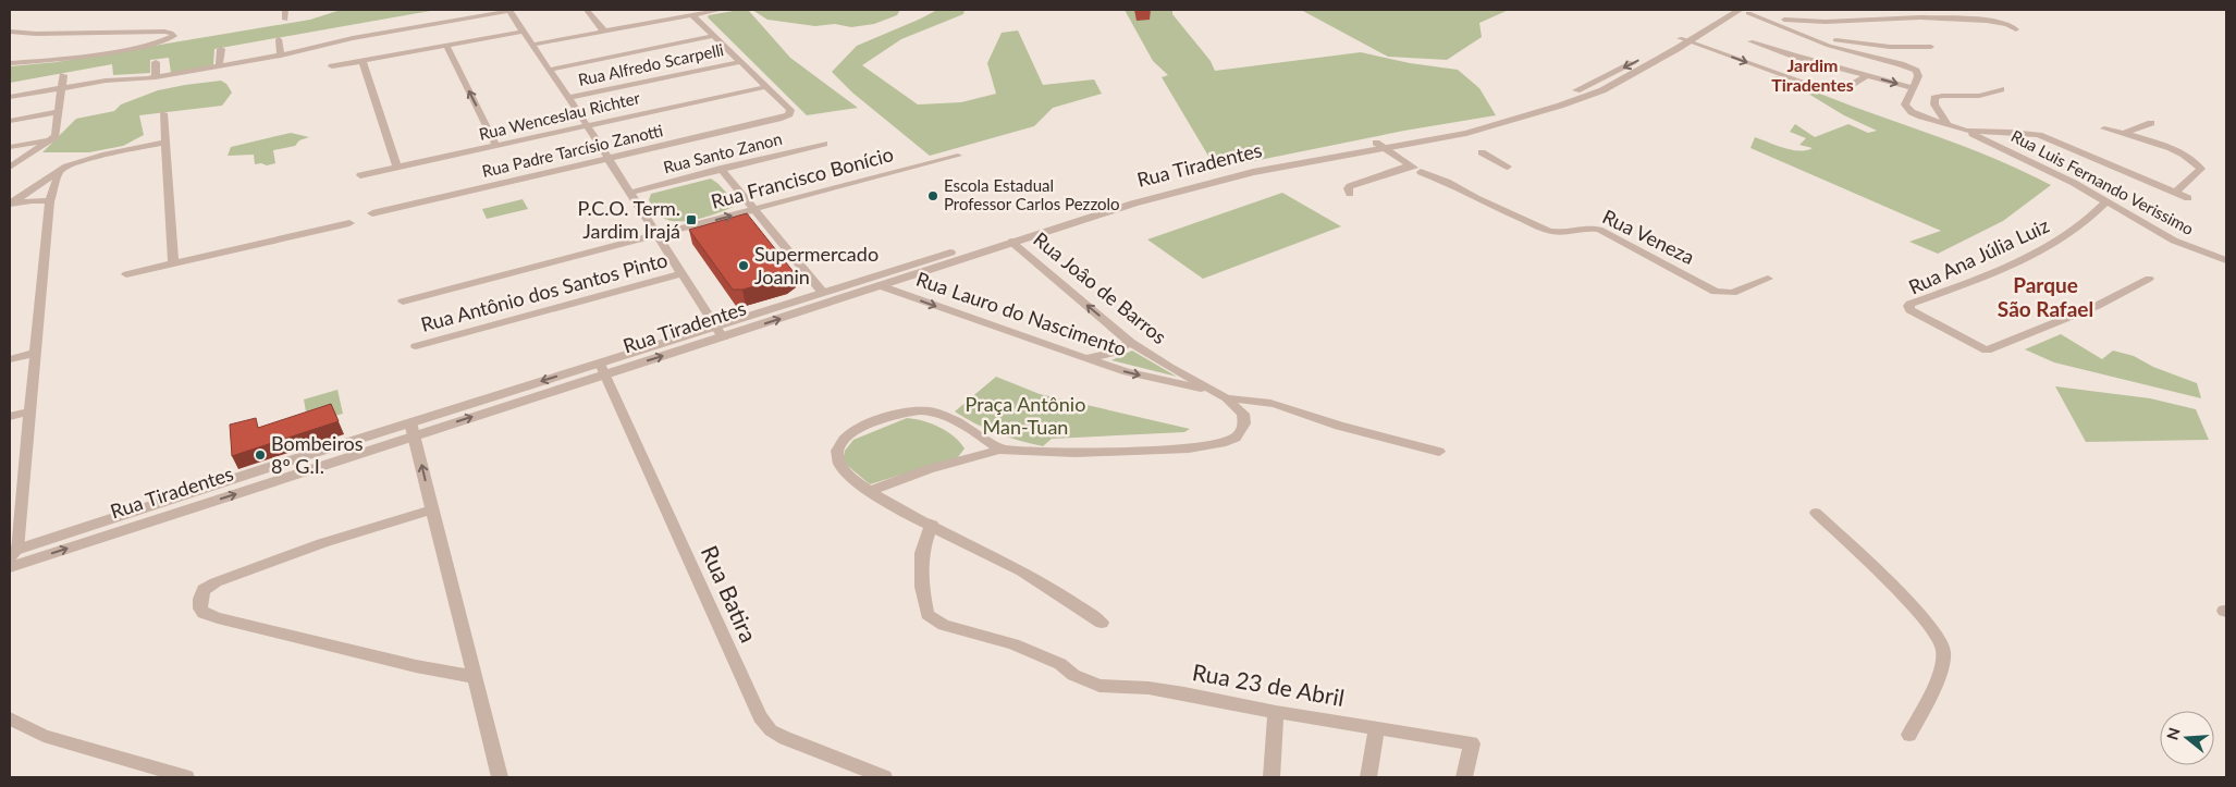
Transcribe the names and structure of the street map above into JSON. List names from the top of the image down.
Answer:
{
  "streets": {
    "street": [
      "Rua Alfredo Scarpelli",
      "Rua Wenceslau Richter",
      "Rua Padre Tarcísio Zanotti",
      "Rua Santo Zanon",
      "Rua Tiradentes",
      "Rua Francisco Bonício",
      "Rua Luis Fernando Verissimo",
      "Rua Veneza",
      "Rua Ana Júlia Luiz",
      "Rua Joâo de Barros",
      "Rua Antônio dos Santos Pinto",
      "Rua Lauro do Nascimento",
      "Rua Batira",
      "Rua 23 de Abril"
    ]
  },
  "crossings": [
    ["Rua Wenceslau Richter", "Rua Padre Tarcísio Zanotti"],
    ["Rua Tiradentes", "Rua Joâo de Barros"],
    ["Rua Tiradentes", "Rua Lauro do Nascimento"],
    ["Rua Tiradentes", "Rua Batira"],
    ["Rua Luis Fernando Verissimo", "Rua Ana Júlia Luiz"],
    ["Rua Joâo de Barros", "Rua Lauro do Nascimento"]
  ],
  "one_way": ["Rua Lauro do Nascimento"],
  "districts": ["Jardim Tiradentes", "Parque São Rafael"],
  "parks": ["Praça Antônio Man-Tuan"],
  "places": {
    "other": ["Escola Estadual Professor Carlos Pezzolo", "Supermercado Joanin", "Bombeiros 8º G.I."],
    "transit": ["P.C.O. Term. Jardim Irajá"]
  },
  "north": "left"
}
